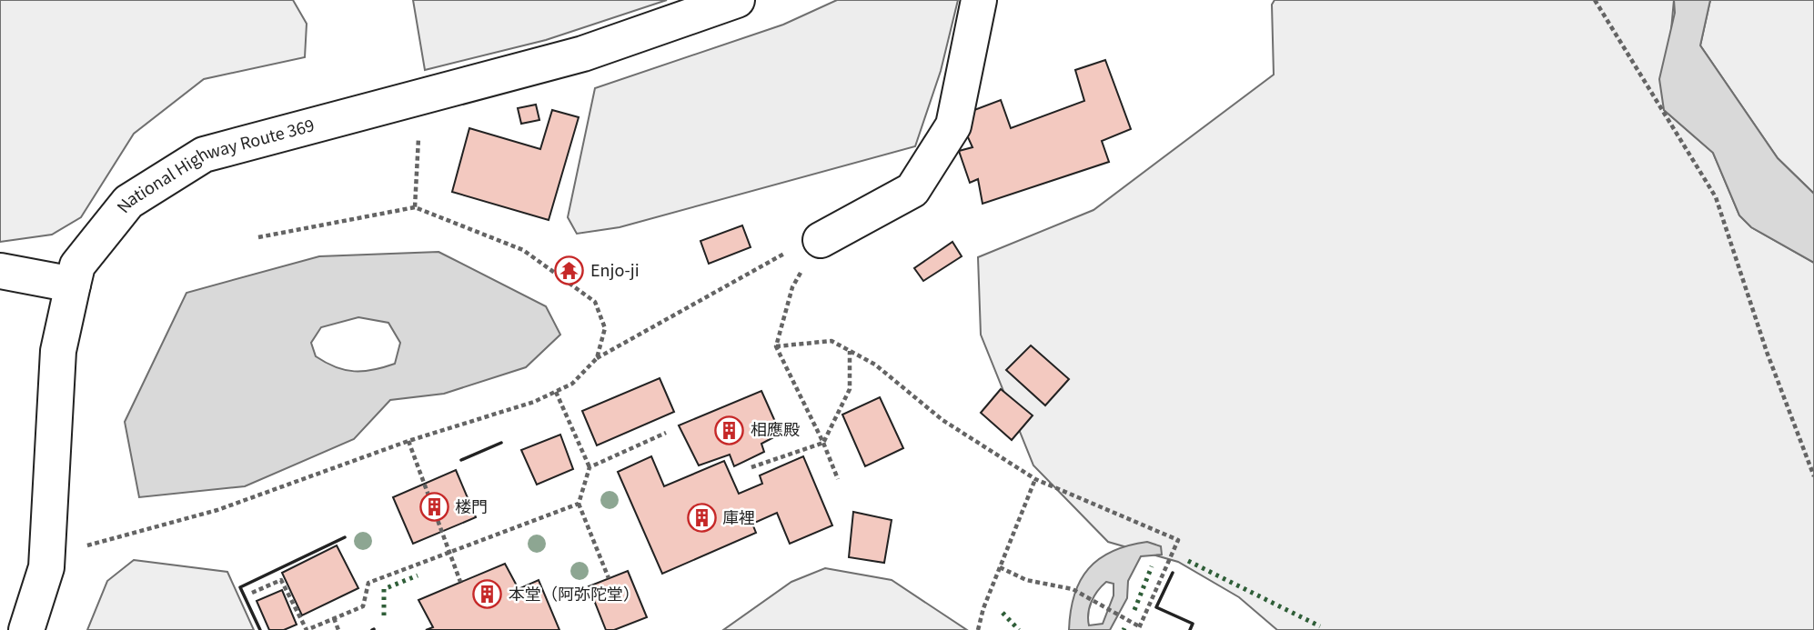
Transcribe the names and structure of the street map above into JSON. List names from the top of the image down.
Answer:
{
  "streets": {
    "main road": ["National Highway Route 369"]
  },
  "places": {
    "temple": ["Enjo-ji"],
    "building": [
      "相應殿",
      "楼門",
      "庫裡",
      "本堂（阿弥陀堂）"
    ]
  }
}
